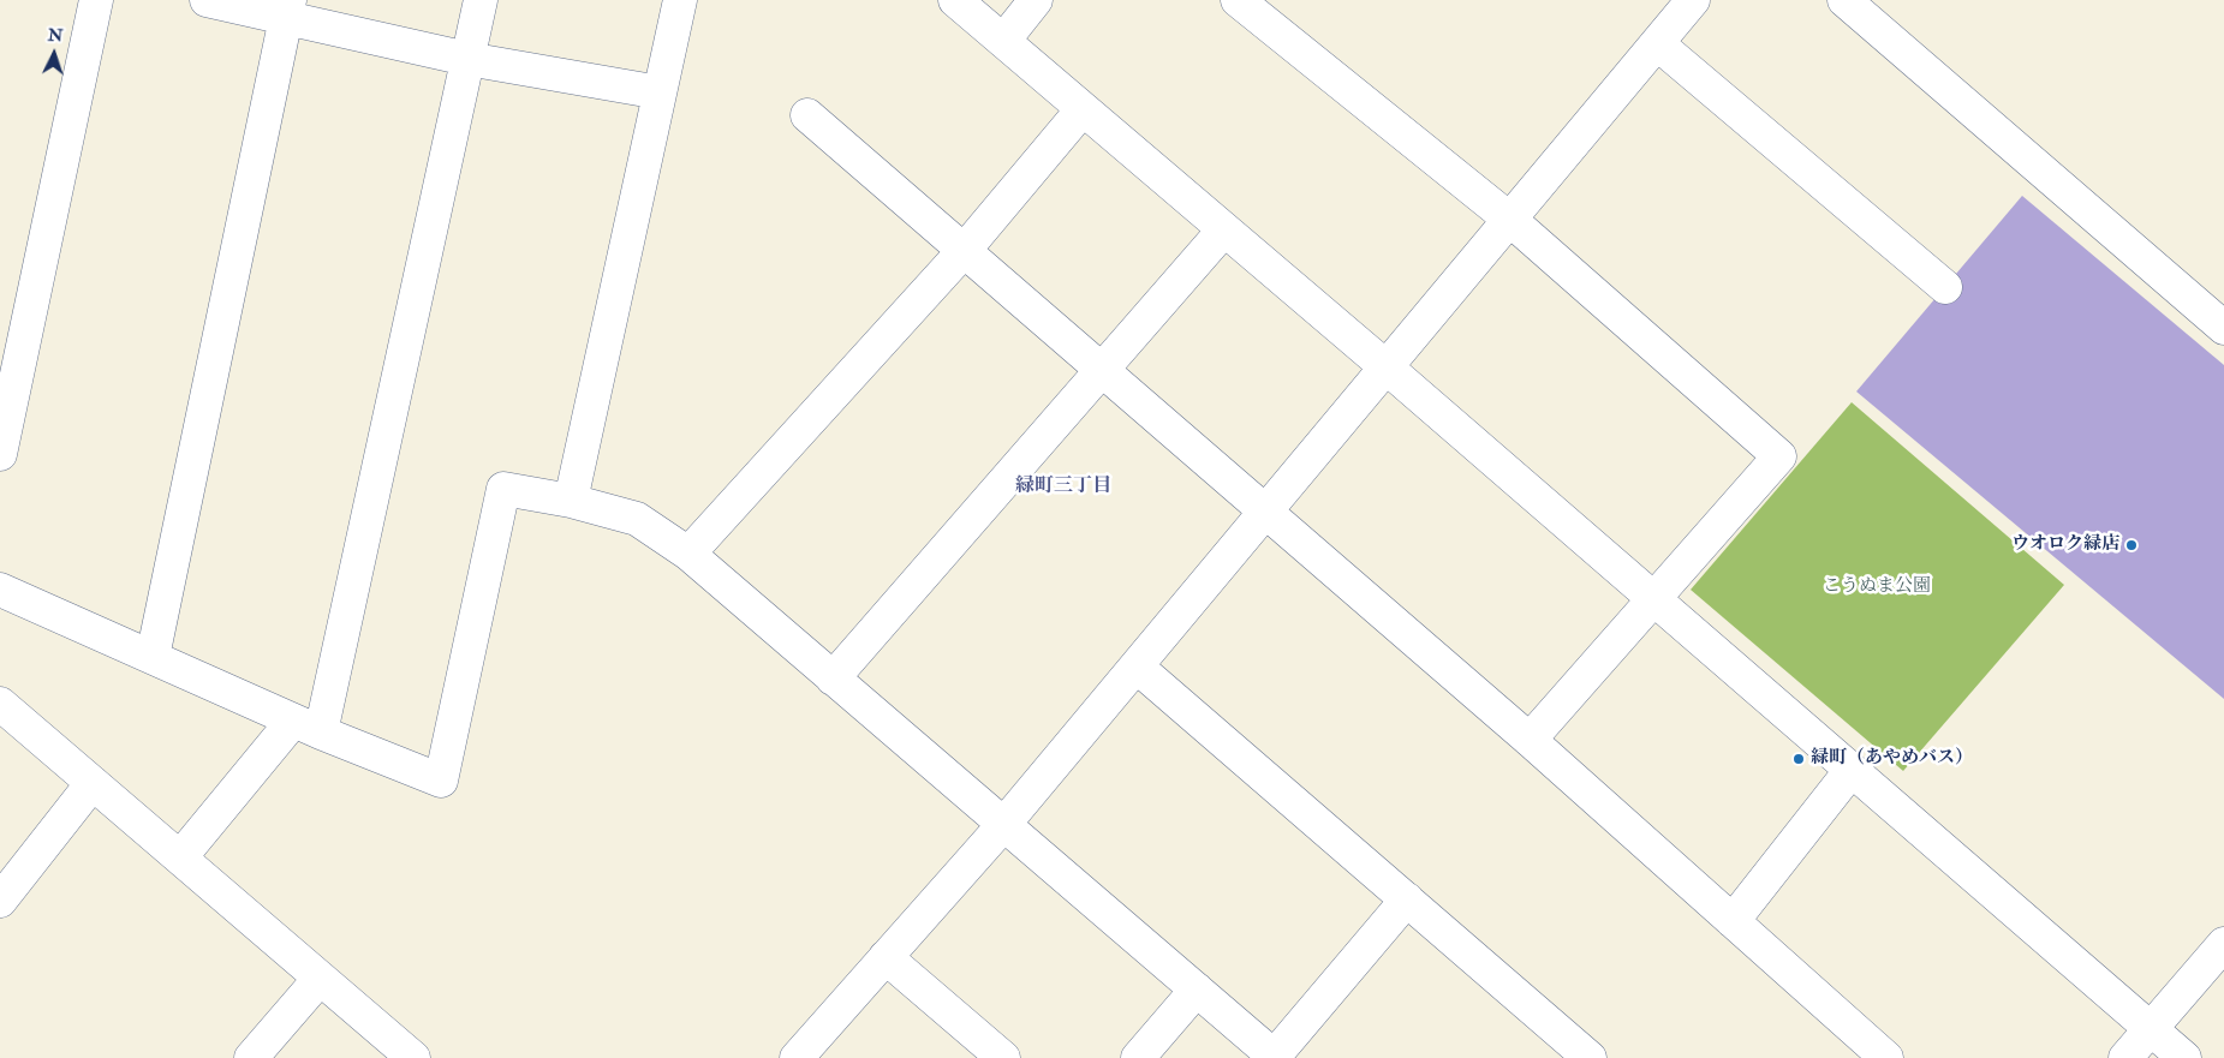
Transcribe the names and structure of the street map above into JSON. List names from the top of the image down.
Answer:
{
  "districts": ["緑町三丁目"],
  "parks": ["こうぬま公園"],
  "places": ["ウオロク緑店", "緑町（あやめバス）"],
  "north": "top"
}
